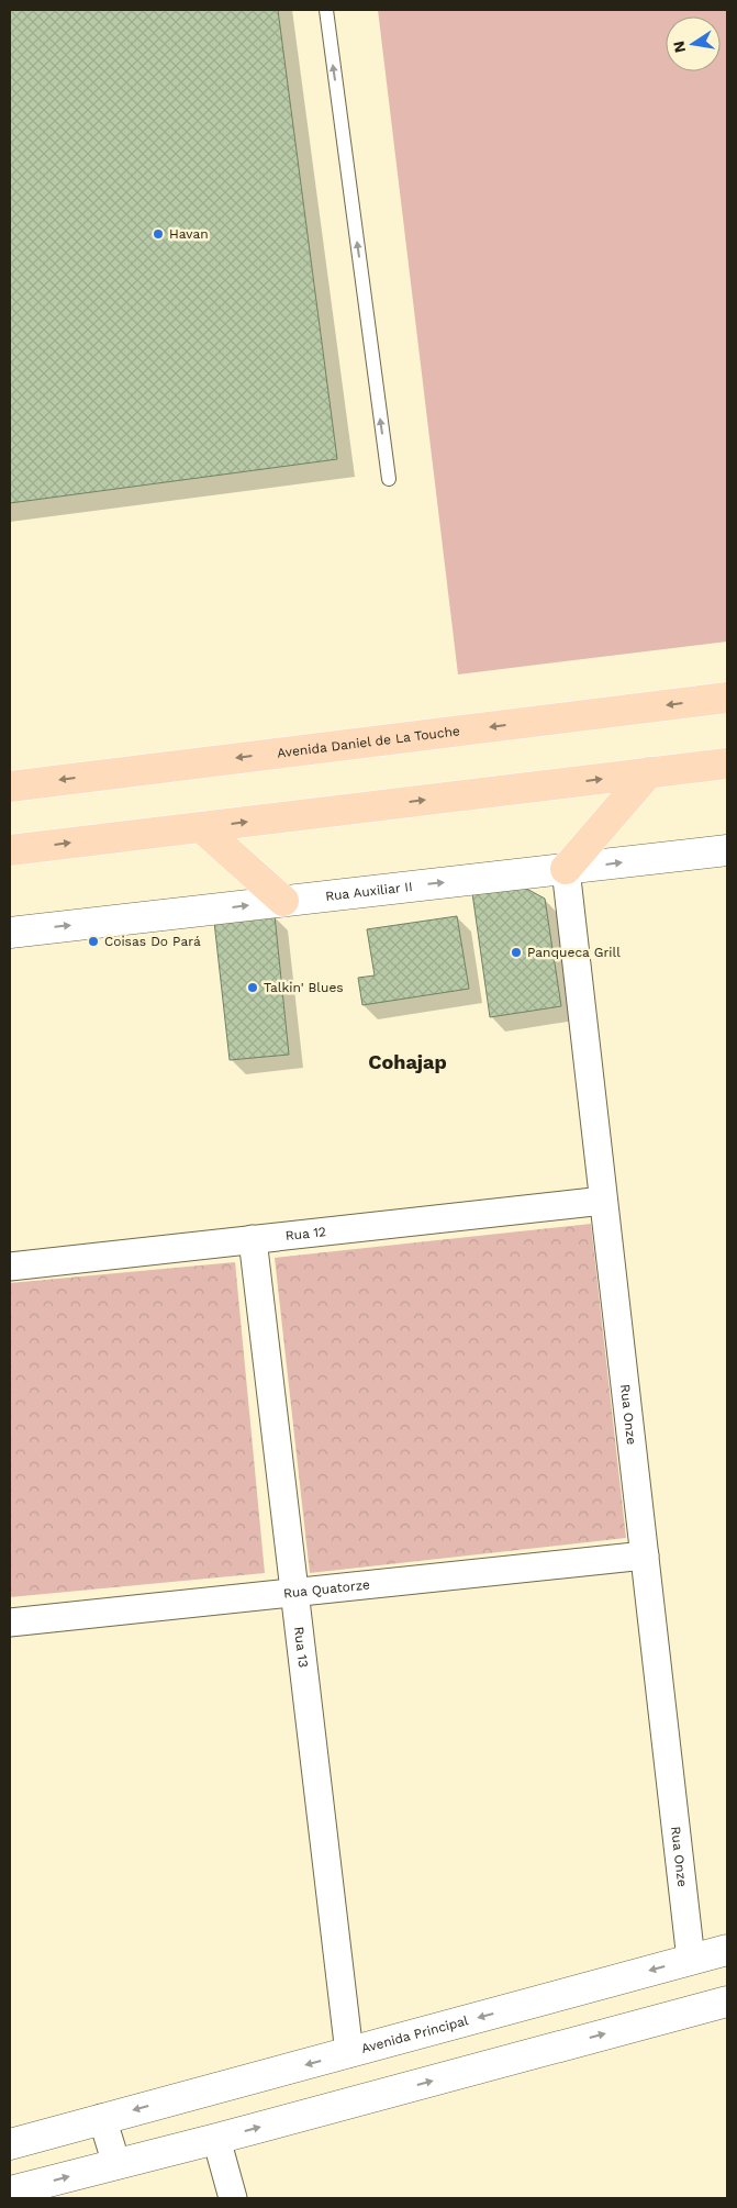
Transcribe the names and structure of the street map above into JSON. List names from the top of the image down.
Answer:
{
  "streets": {
    "main road": ["Avenida Daniel de La Touche"],
    "street": [
      "Rua Auxiliar II",
      "Rua 12",
      "Rua Onze",
      "Rua Quatorze",
      "Rua 13",
      "Avenida Principal"
    ]
  },
  "crossings": [
    ["Rua Auxiliar II", "Rua Onze"],
    ["Rua 12", "Rua Onze"],
    ["Rua 12", "Rua 13"],
    ["Rua Onze", "Rua Quatorze"],
    ["Rua Onze", "Avenida Principal"],
    ["Rua Quatorze", "Rua 13"],
    ["Rua 13", "Avenida Principal"]
  ],
  "one_way": ["Rua Auxiliar II"],
  "districts": ["Cohajap"],
  "places": [
    "Havan",
    "Coisas Do Pará",
    "Panqueca Grill",
    "Talkin' Blues"
  ],
  "north": "left"
}
